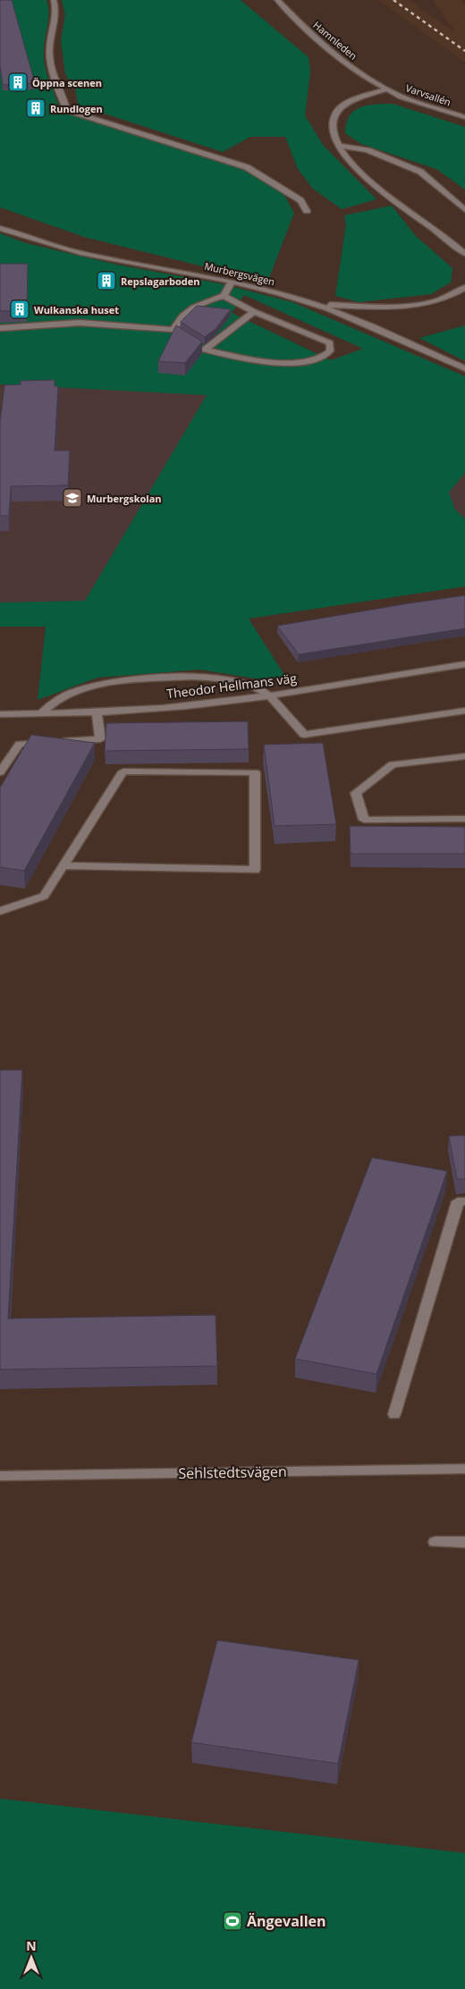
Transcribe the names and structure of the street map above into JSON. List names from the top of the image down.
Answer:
{
  "streets": {
    "street": [
      "Hamnleden",
      "Varvsallén",
      "Murbergsvägen",
      "Theodor Hellmans väg",
      "Sehlstedtsvägen"
    ]
  },
  "crossings": [
    ["Hamnleden", "Varvsallén"]
  ],
  "places": {
    "building": [
      "Öppna scenen",
      "Rundlogen",
      "Repslagarboden",
      "Wulkanska huset"
    ],
    "school or university": ["Murbergskolan"],
    "sports": ["Ängevallen"]
  },
  "north": "top"
}
